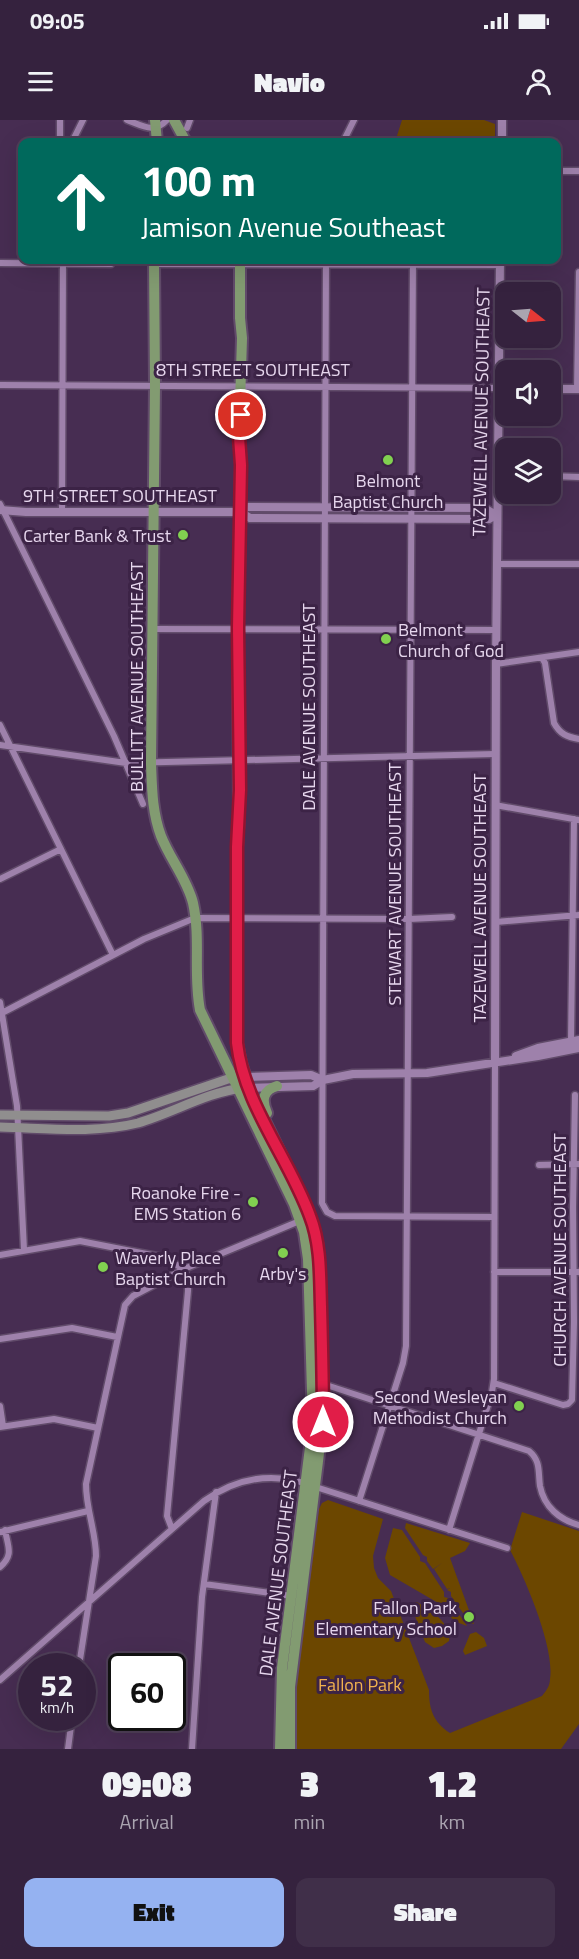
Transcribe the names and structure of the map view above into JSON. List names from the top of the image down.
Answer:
{
  "streets": {
    "main road": ["BULLITT AVENUE SOUTHEAST", "DALE AVENUE SOUTHEAST"],
    "street": [
      "8TH STREET SOUTHEAST",
      "TAZEWELL AVENUE SOUTHEAST",
      "9TH STREET SOUTHEAST",
      "STEWART AVENUE SOUTHEAST",
      "CHURCH AVENUE SOUTHEAST"
    ]
  },
  "crossings": [
    ["8TH STREET SOUTHEAST", "BULLITT AVENUE SOUTHEAST"],
    ["8TH STREET SOUTHEAST", "DALE AVENUE SOUTHEAST"],
    ["8TH STREET SOUTHEAST", "STEWART AVENUE SOUTHEAST"],
    ["TAZEWELL AVENUE SOUTHEAST", "9TH STREET SOUTHEAST"],
    ["TAZEWELL AVENUE SOUTHEAST", "CHURCH AVENUE SOUTHEAST"],
    ["9TH STREET SOUTHEAST", "BULLITT AVENUE SOUTHEAST"],
    ["9TH STREET SOUTHEAST", "DALE AVENUE SOUTHEAST"],
    ["9TH STREET SOUTHEAST", "STEWART AVENUE SOUTHEAST"],
    ["DALE AVENUE SOUTHEAST", "STEWART AVENUE SOUTHEAST"]
  ],
  "parks": ["Fallon Park"],
  "places": [
    "Belmont Baptist Church",
    "Carter Bank & Trust",
    "Belmont Church of God",
    "Roanoke Fire - EMS Station 6",
    "Arby's",
    "Waverly Place Baptist Church",
    "Second Wesleyan Methodist Church",
    "Fallon Park Elementary School"
  ],
  "north": "right",
  "page": {
    "status": "09:05",
    "header": "Navio",
    "turn": ["100 m", "Jamison Avenue Southeast"],
    "speed": "52 km/h",
    "limit": "60",
    "eta": [
      "09:08",
      "Arrival",
      "3",
      "min",
      "1.2",
      "km"
    ],
    "buttons": ["Exit", "Share"]
  }
}
